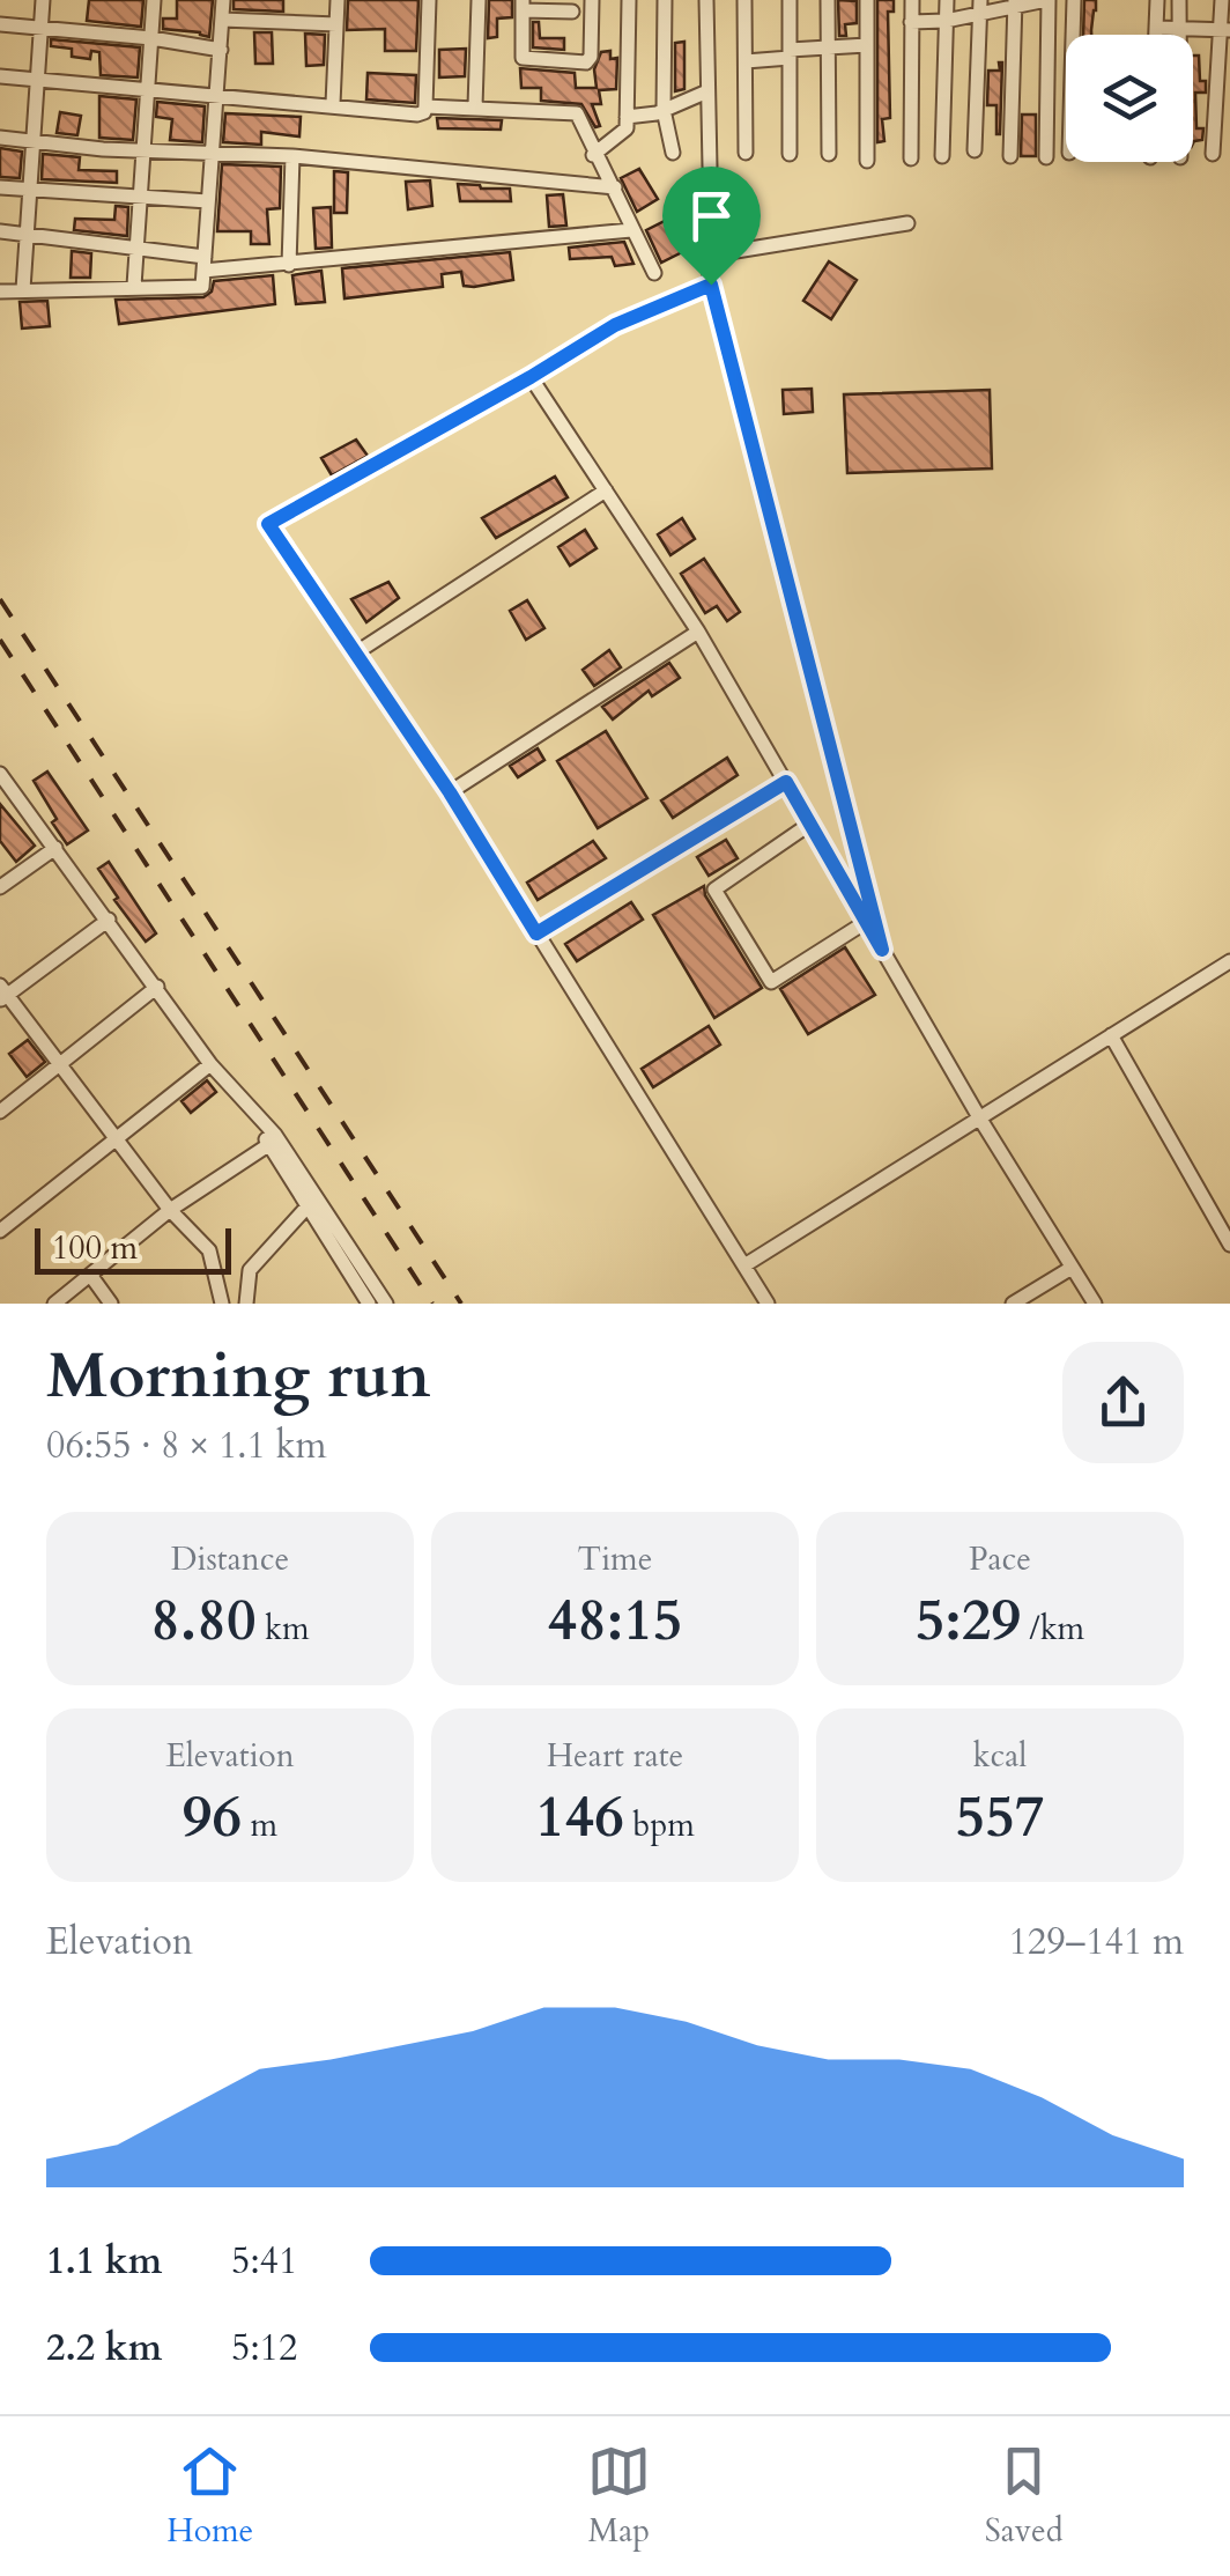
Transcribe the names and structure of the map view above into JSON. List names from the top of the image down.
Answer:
{
  "scale_bar": "100 m",
  "page": {
    "scale": "100 m",
    "heading": ["Morning run", "06:55 · 8 × 1.1 km"],
    "stats": [
      ["Distance", "8.80 km"],
      ["Time", "48:15"],
      ["Pace", "5:29 /km"],
      ["Elevation", "96 m"],
      ["Heart rate", "146 bpm"],
      ["kcal", "557"]
    ],
    "chart": ["Elevation", "129–141 m"],
    "list": [
      {
        "name": "1.1 km",
        "note": "5:41"
      },
      {
        "name": "2.2 km",
        "note": "5:12"
      }
    ],
    "tabs": ["Home", "Map", "Saved"]
  }
}
